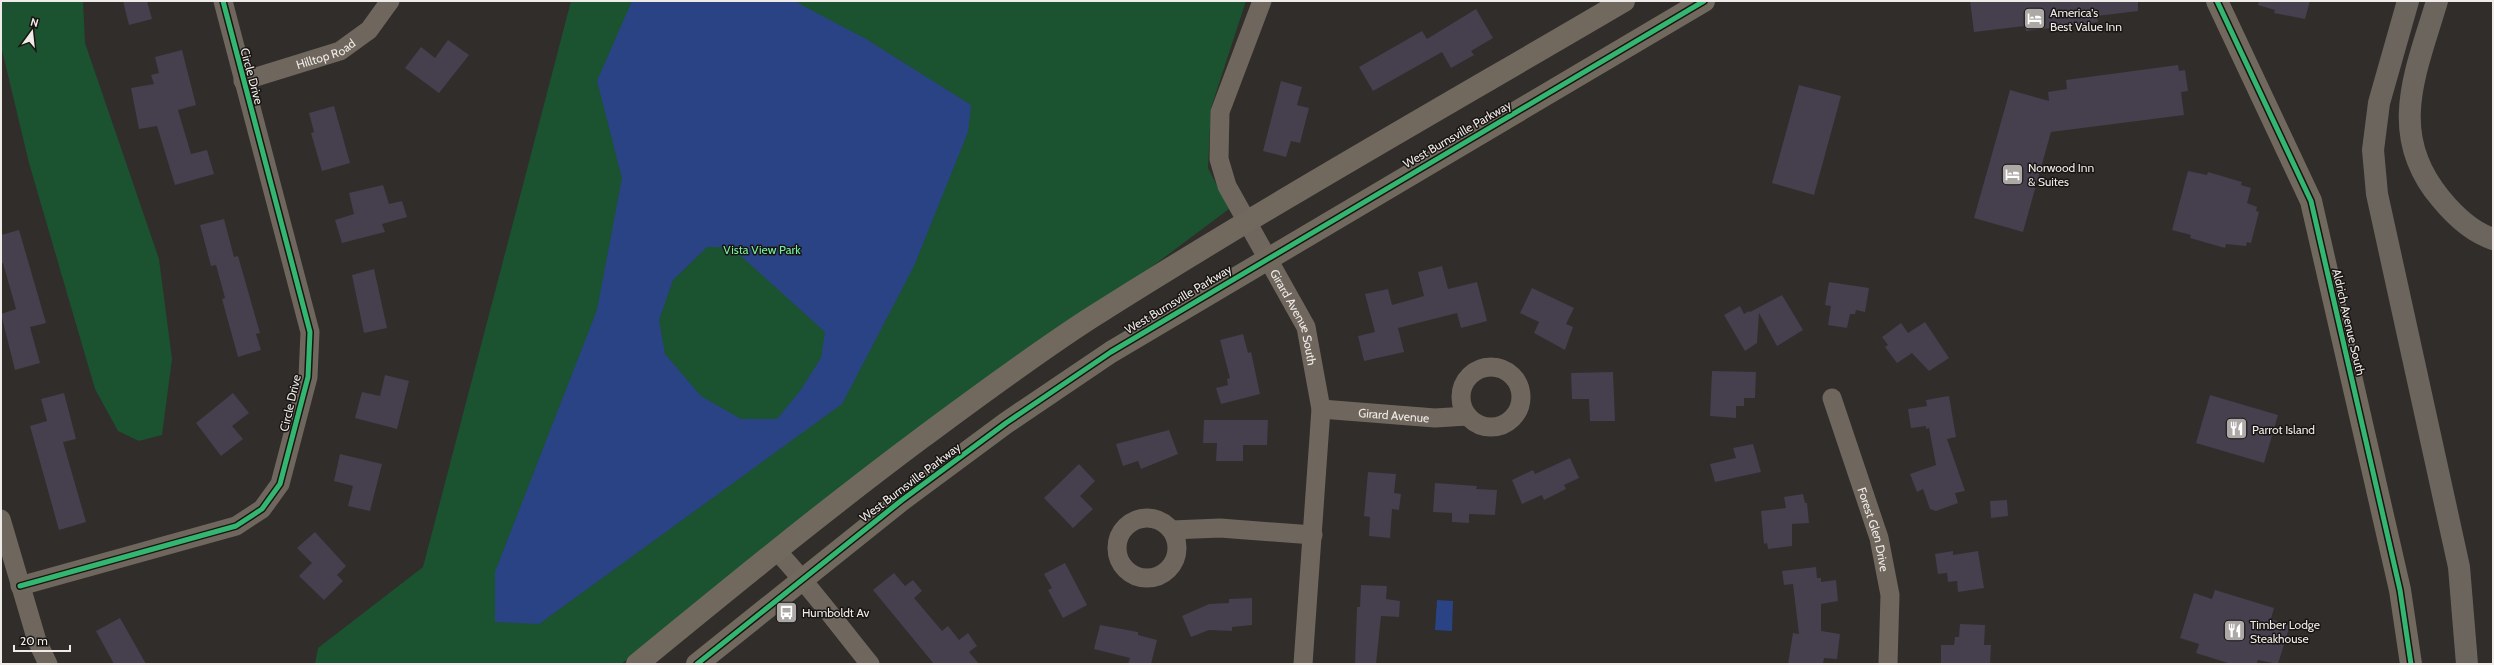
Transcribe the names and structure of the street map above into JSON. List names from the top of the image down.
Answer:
{
  "streets": {
    "street": [
      "Hilltop Road",
      "Circle Drive",
      "West Burnsville Parkway",
      "Girard Avenue South",
      "Aldrich Avenue South",
      "Girard Avenue",
      "Forest Glen Drive"
    ]
  },
  "crossings": [
    ["Hilltop Road", "Circle Drive"],
    ["West Burnsville Parkway", "Girard Avenue South"],
    ["Girard Avenue South", "Girard Avenue"]
  ],
  "parks": ["Vista View Park"],
  "places": {
    "hotel": ["America's Best Value Inn", "Norwood Inn & Suites"],
    "restaurant": ["Parrot Island", "Timber Lodge Steakhouse"],
    "bus stop": ["Humboldt Av"]
  },
  "scale_bar": "20 m",
  "north": "top"
}
